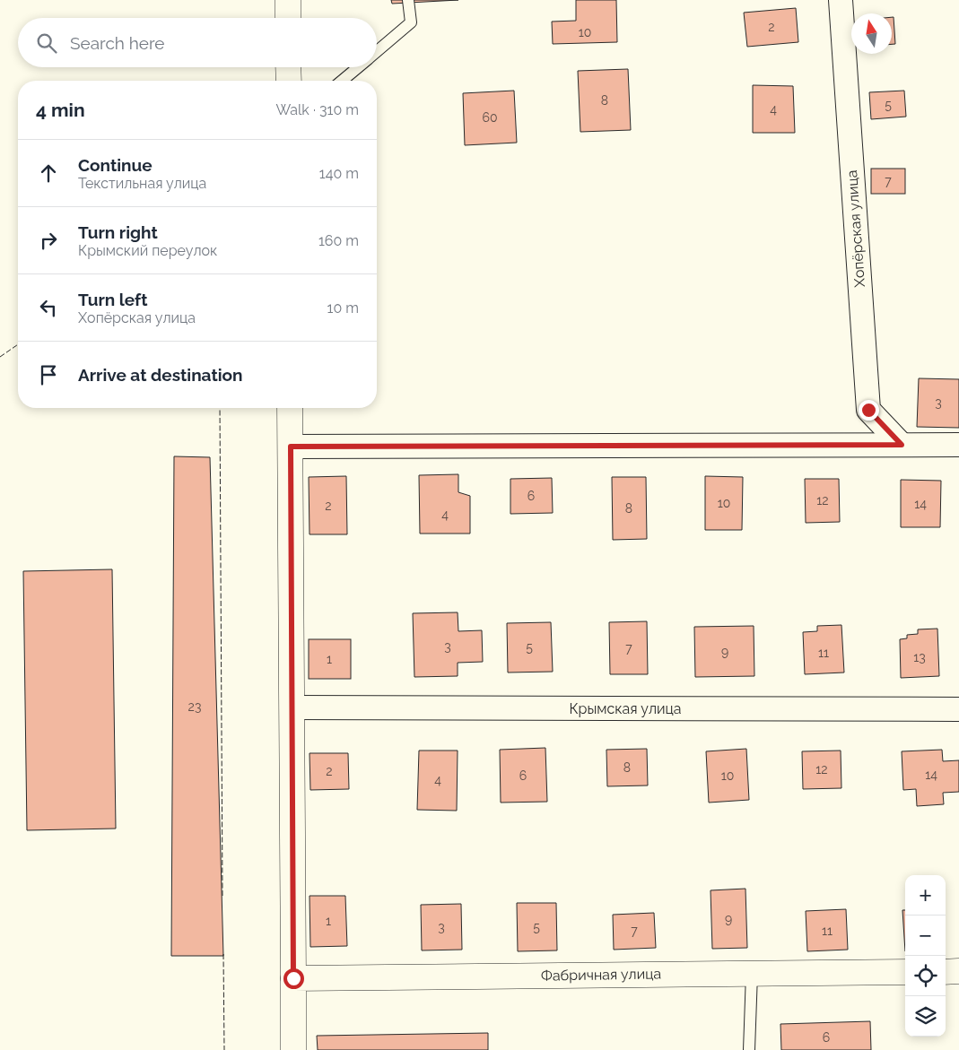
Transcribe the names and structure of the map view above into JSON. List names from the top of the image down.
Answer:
{
  "streets": {
    "main road": ["Фабричная улица"],
    "street": ["Хопёрская улица", "Крымская улица"]
  },
  "house_numbers": [
    "2",
    "10",
    "8",
    "5",
    "4",
    "60",
    "7",
    "3",
    "6",
    "12",
    "10",
    "14",
    "2",
    "8",
    "4",
    "3",
    "5",
    "7",
    "9",
    "11",
    "13",
    "1",
    "23",
    "8",
    "12",
    "2",
    "14",
    "6",
    "10",
    "4",
    "9",
    "1",
    "3",
    "5",
    "7",
    "11",
    "6"
  ],
  "north": "top",
  "page": {
    "search": "Search here",
    "heading": ["4 min", "Walk · 310 m"],
    "list": [
      ["Continue", "Текстильная улица", "140 m"],
      ["Turn right", "Крымский переулок", "160 m"],
      ["Turn left", "Хопёрская улица", "10 m"],
      "Arrive at destination"
    ],
    "map_buttons": ["+", "−"]
  }
}
